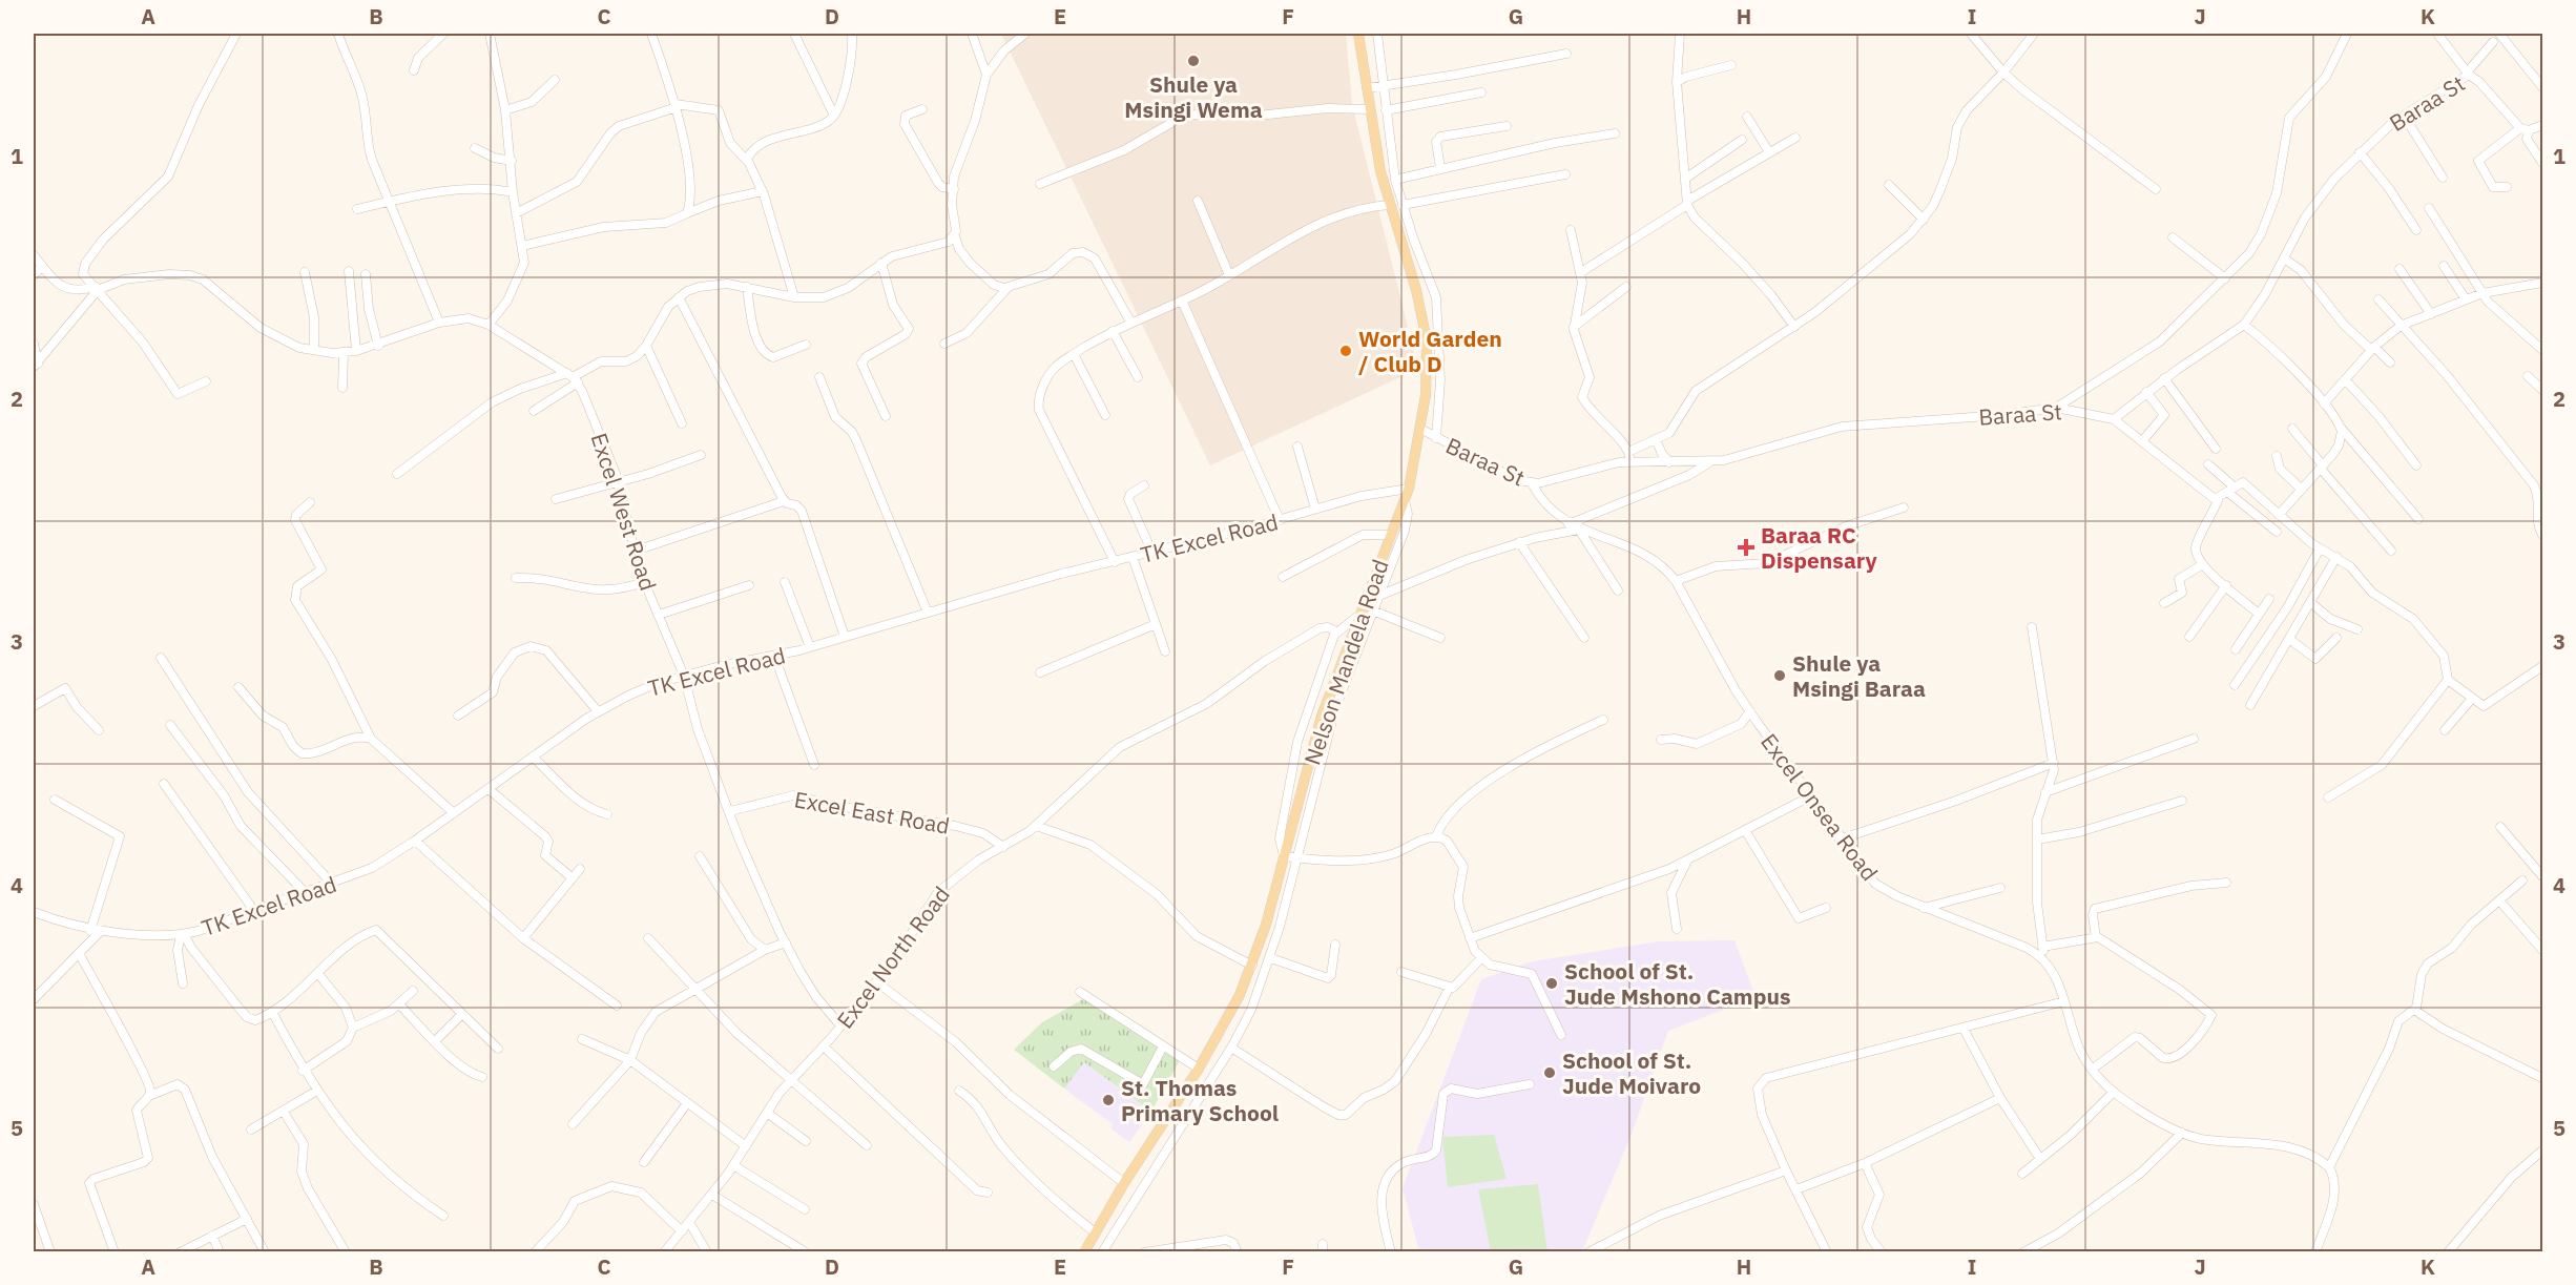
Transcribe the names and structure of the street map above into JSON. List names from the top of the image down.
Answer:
{
  "streets": {
    "main road": ["Nelson Mandela Road"],
    "street": [
      "Baraa St",
      "Excel West Road",
      "TK Excel Road",
      "Excel Onsea Road",
      "Excel East Road",
      "Excel North Road"
    ]
  },
  "crossings": [
    ["Baraa St", "Nelson Mandela Road"],
    ["Baraa St", "Excel Onsea Road"],
    ["Excel West Road", "TK Excel Road"],
    ["TK Excel Road", "Nelson Mandela Road"],
    ["Excel East Road", "Excel North Road"]
  ],
  "places": {
    "other": [
      "Shule ya Msingi Wema",
      "World Garden / Club D",
      "Shule ya Msingi Baraa",
      "School of St. Jude Mshono Campus",
      "School of St. Jude Moivaro",
      "St. Thomas Primary School"
    ],
    "health": ["Baraa RC Dispensary"]
  },
  "grid": {
    "columns": [
      "A",
      "B",
      "C",
      "D",
      "E",
      "F",
      "G",
      "H",
      "I",
      "J",
      "K"
    ],
    "rows": [
      "1",
      "2",
      "3",
      "4",
      "5"
    ]
  }
}
